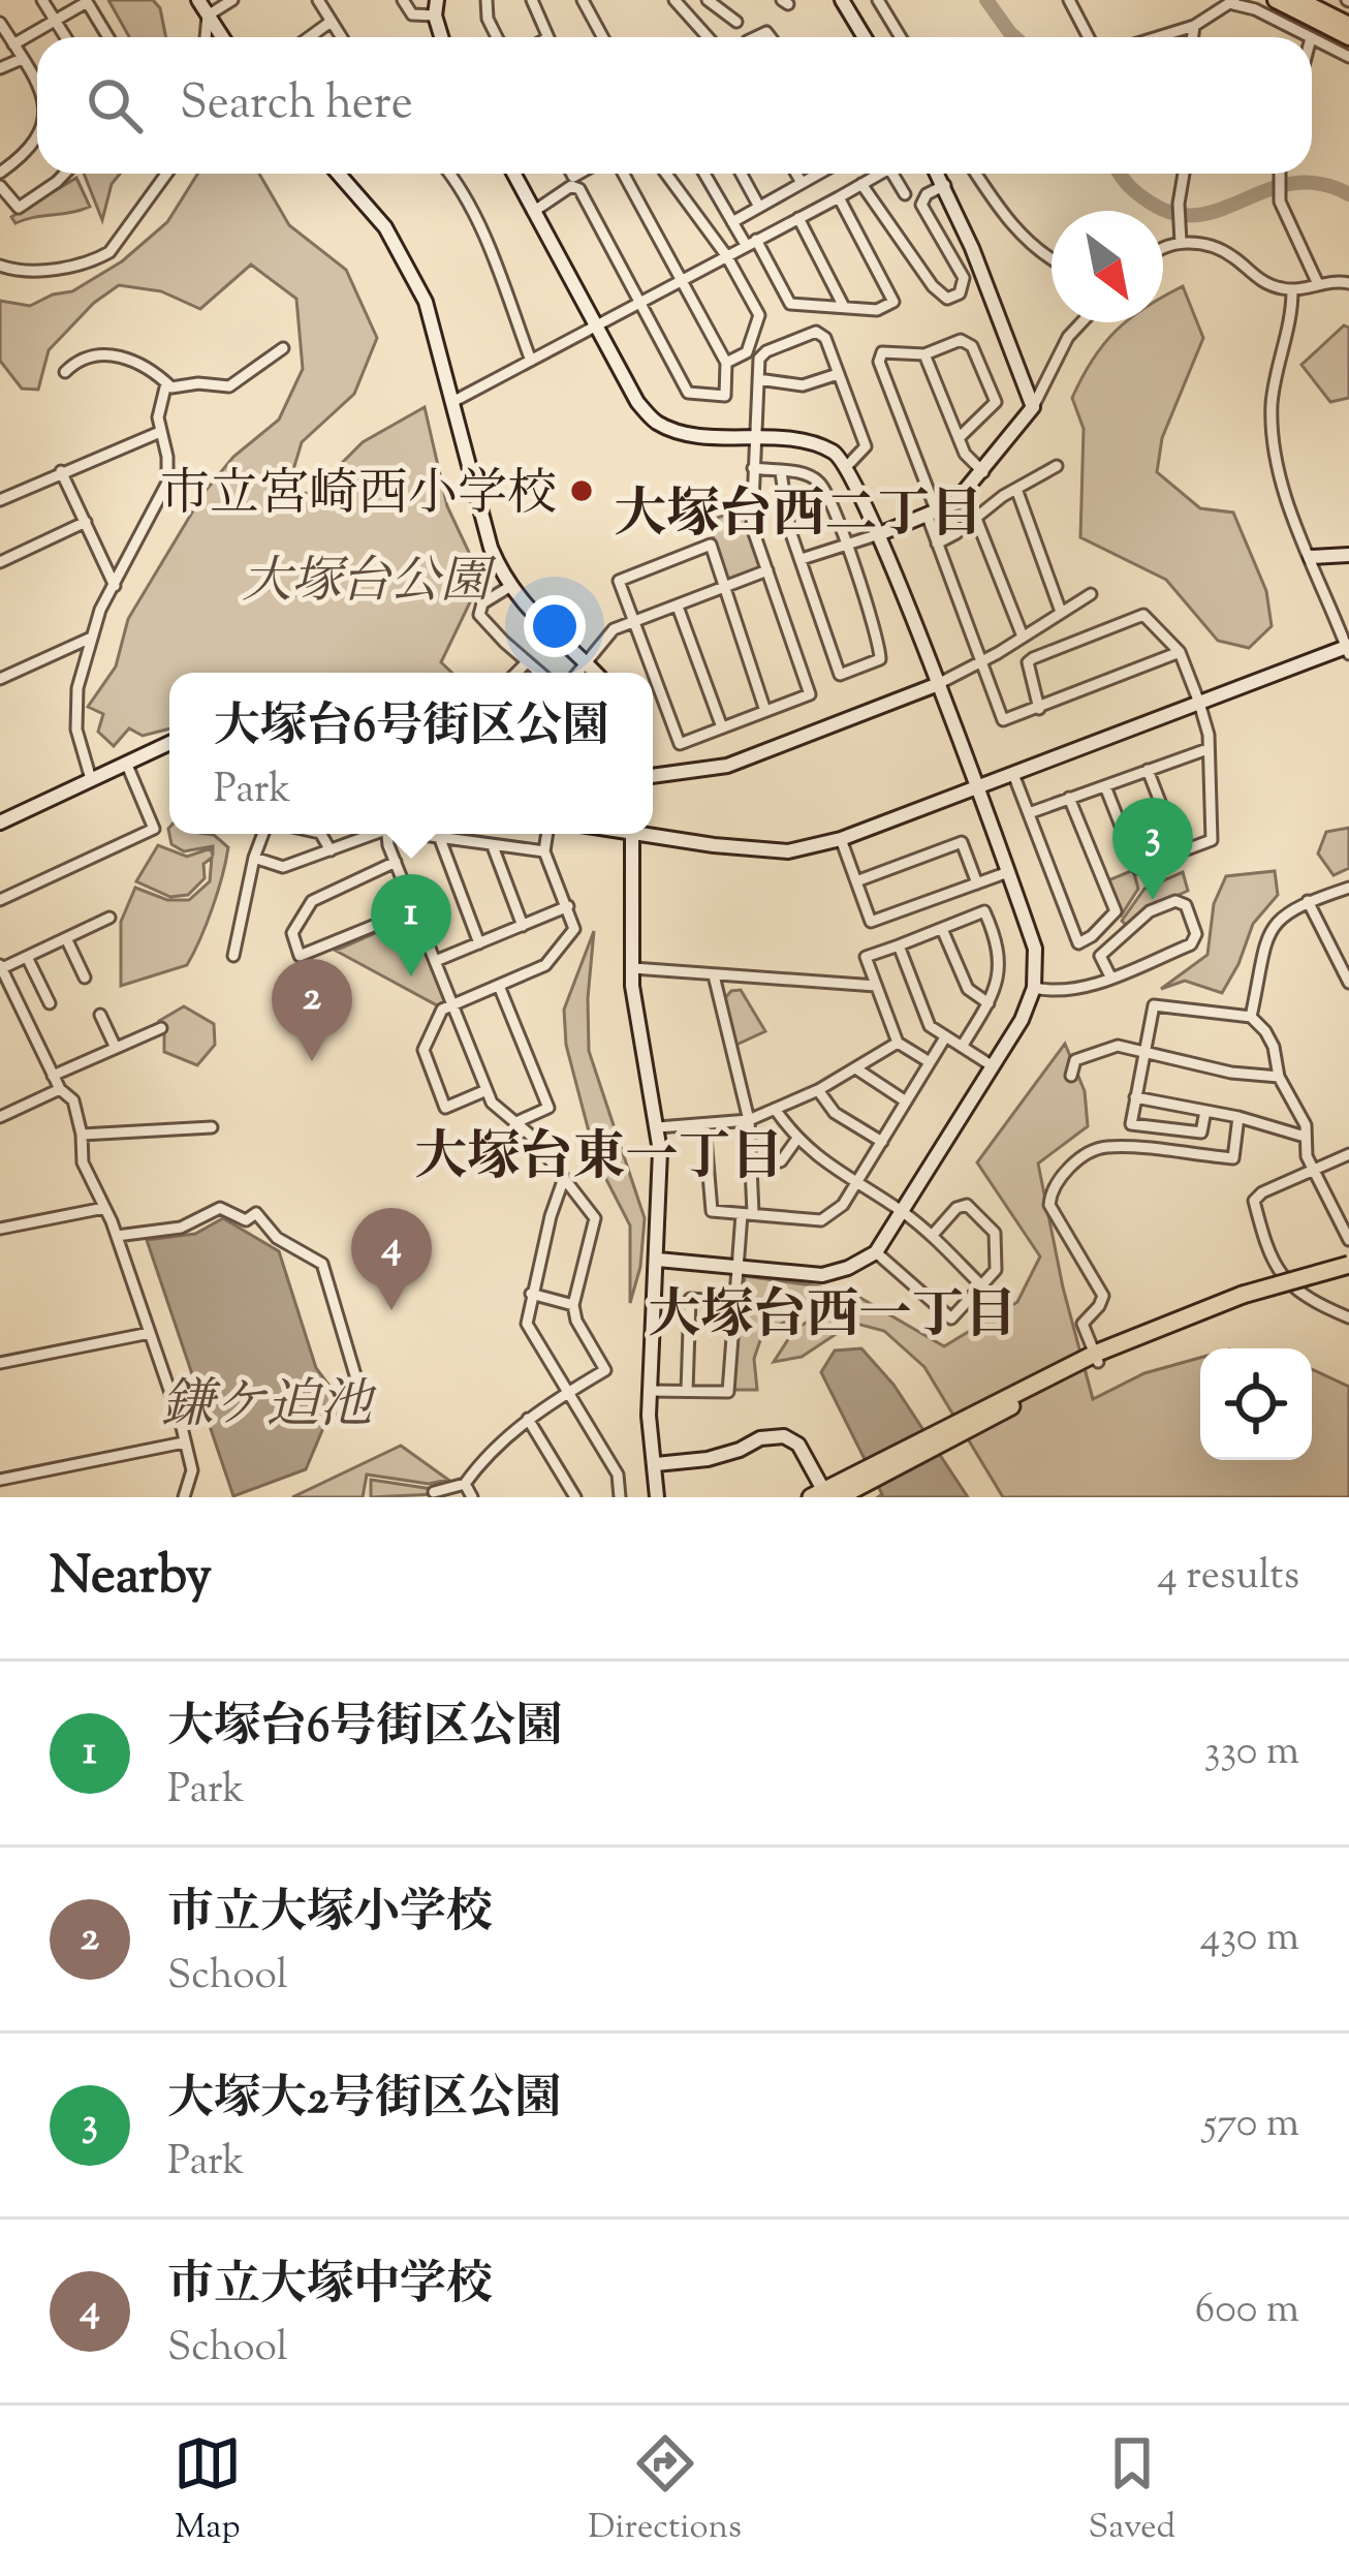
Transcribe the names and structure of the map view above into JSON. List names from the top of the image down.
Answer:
{
  "districts": ["大塚台西二丁目", "大塚台東一丁目", "大塚台西一丁目"],
  "water": ["鎌ケ迫池"],
  "parks": ["大塚台公園"],
  "places": ["市立宮崎西小学校"],
  "north": "bottom right",
  "page": {
    "search": "Search here",
    "popup": ["大塚台6号街区公園", "Park"],
    "pins": [
      "3",
      "1",
      "2",
      "4"
    ],
    "heading": ["Nearby", "4 results"],
    "list": [
      {
        "mark": "1",
        "name": "大塚台6号街区公園",
        "note": "Park",
        "value": "330 m"
      },
      {
        "mark": "2",
        "name": "市立大塚小学校",
        "note": "School",
        "value": "430 m"
      },
      {
        "mark": "3",
        "name": "大塚大2号街区公園",
        "note": "Park",
        "value": "570 m"
      },
      {
        "mark": "4",
        "name": "市立大塚中学校",
        "note": "School",
        "value": "600 m"
      }
    ],
    "nav": ["Map", "Directions", "Saved"]
  }
}
